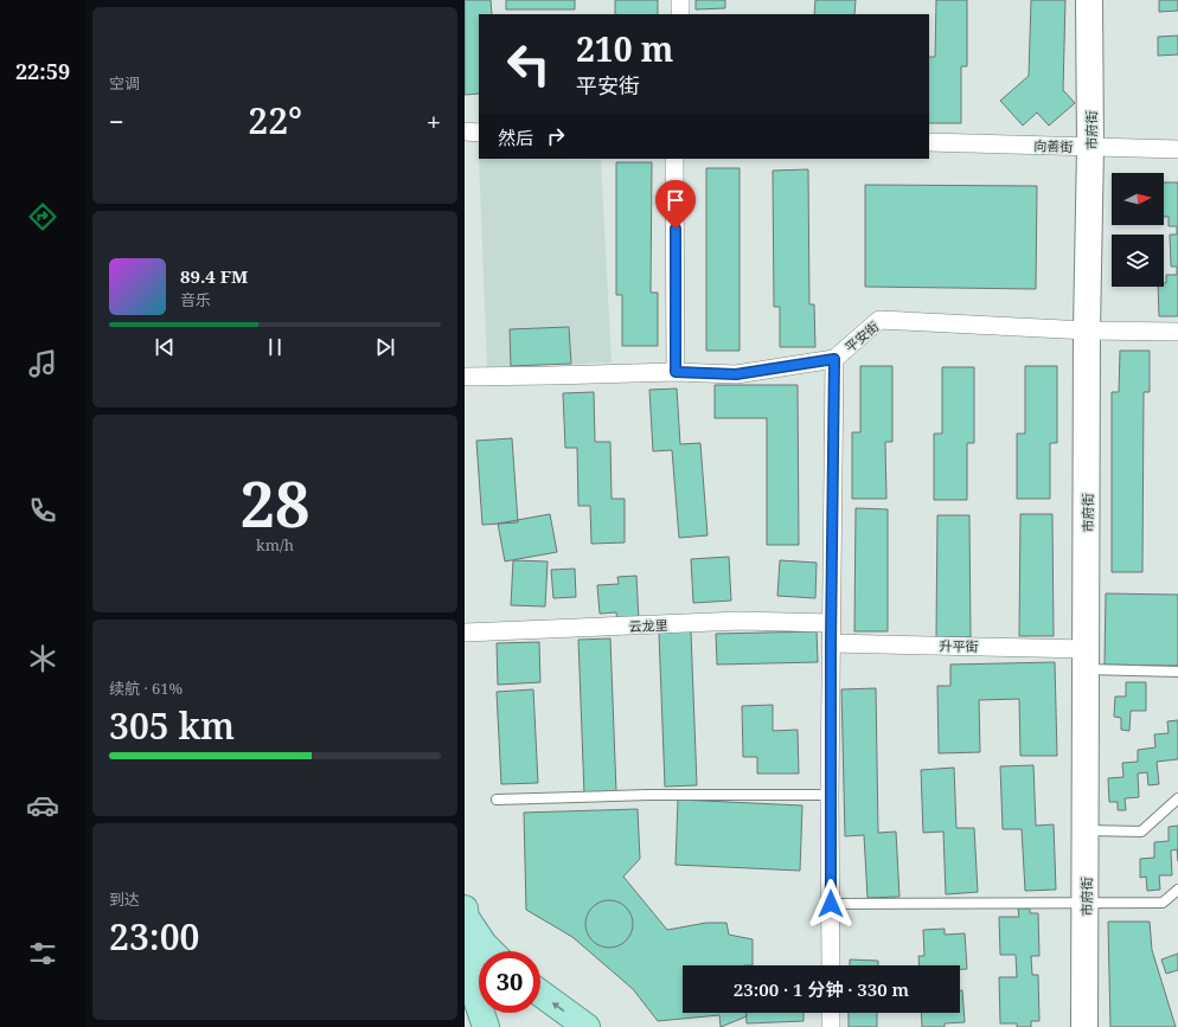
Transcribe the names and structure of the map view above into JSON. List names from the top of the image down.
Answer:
{
  "streets": {
    "street": [
      "市府街",
      "向善街",
      "平安街",
      "云龙里",
      "升平街"
    ]
  },
  "crossings": [
    ["市府街", "向善街"],
    ["市府街", "平安街"],
    ["市府街", "升平街"]
  ],
  "north": "right",
  "page": {
    "tabs": "22:59",
    "tile": [
      "空调",
      ["28", "km/h"],
      ["续航 · 61%", "305 km"],
      ["到达", "23:00"]
    ],
    "turn": ["210 m", "平安街"],
    "heat": ["−", "22°", "+"],
    "then": "然后",
    "song": ["89.4 FM", "音乐"],
    "limit": "30",
    "trip": "23:00 · 1 分钟 · 330 m"
  }
}
